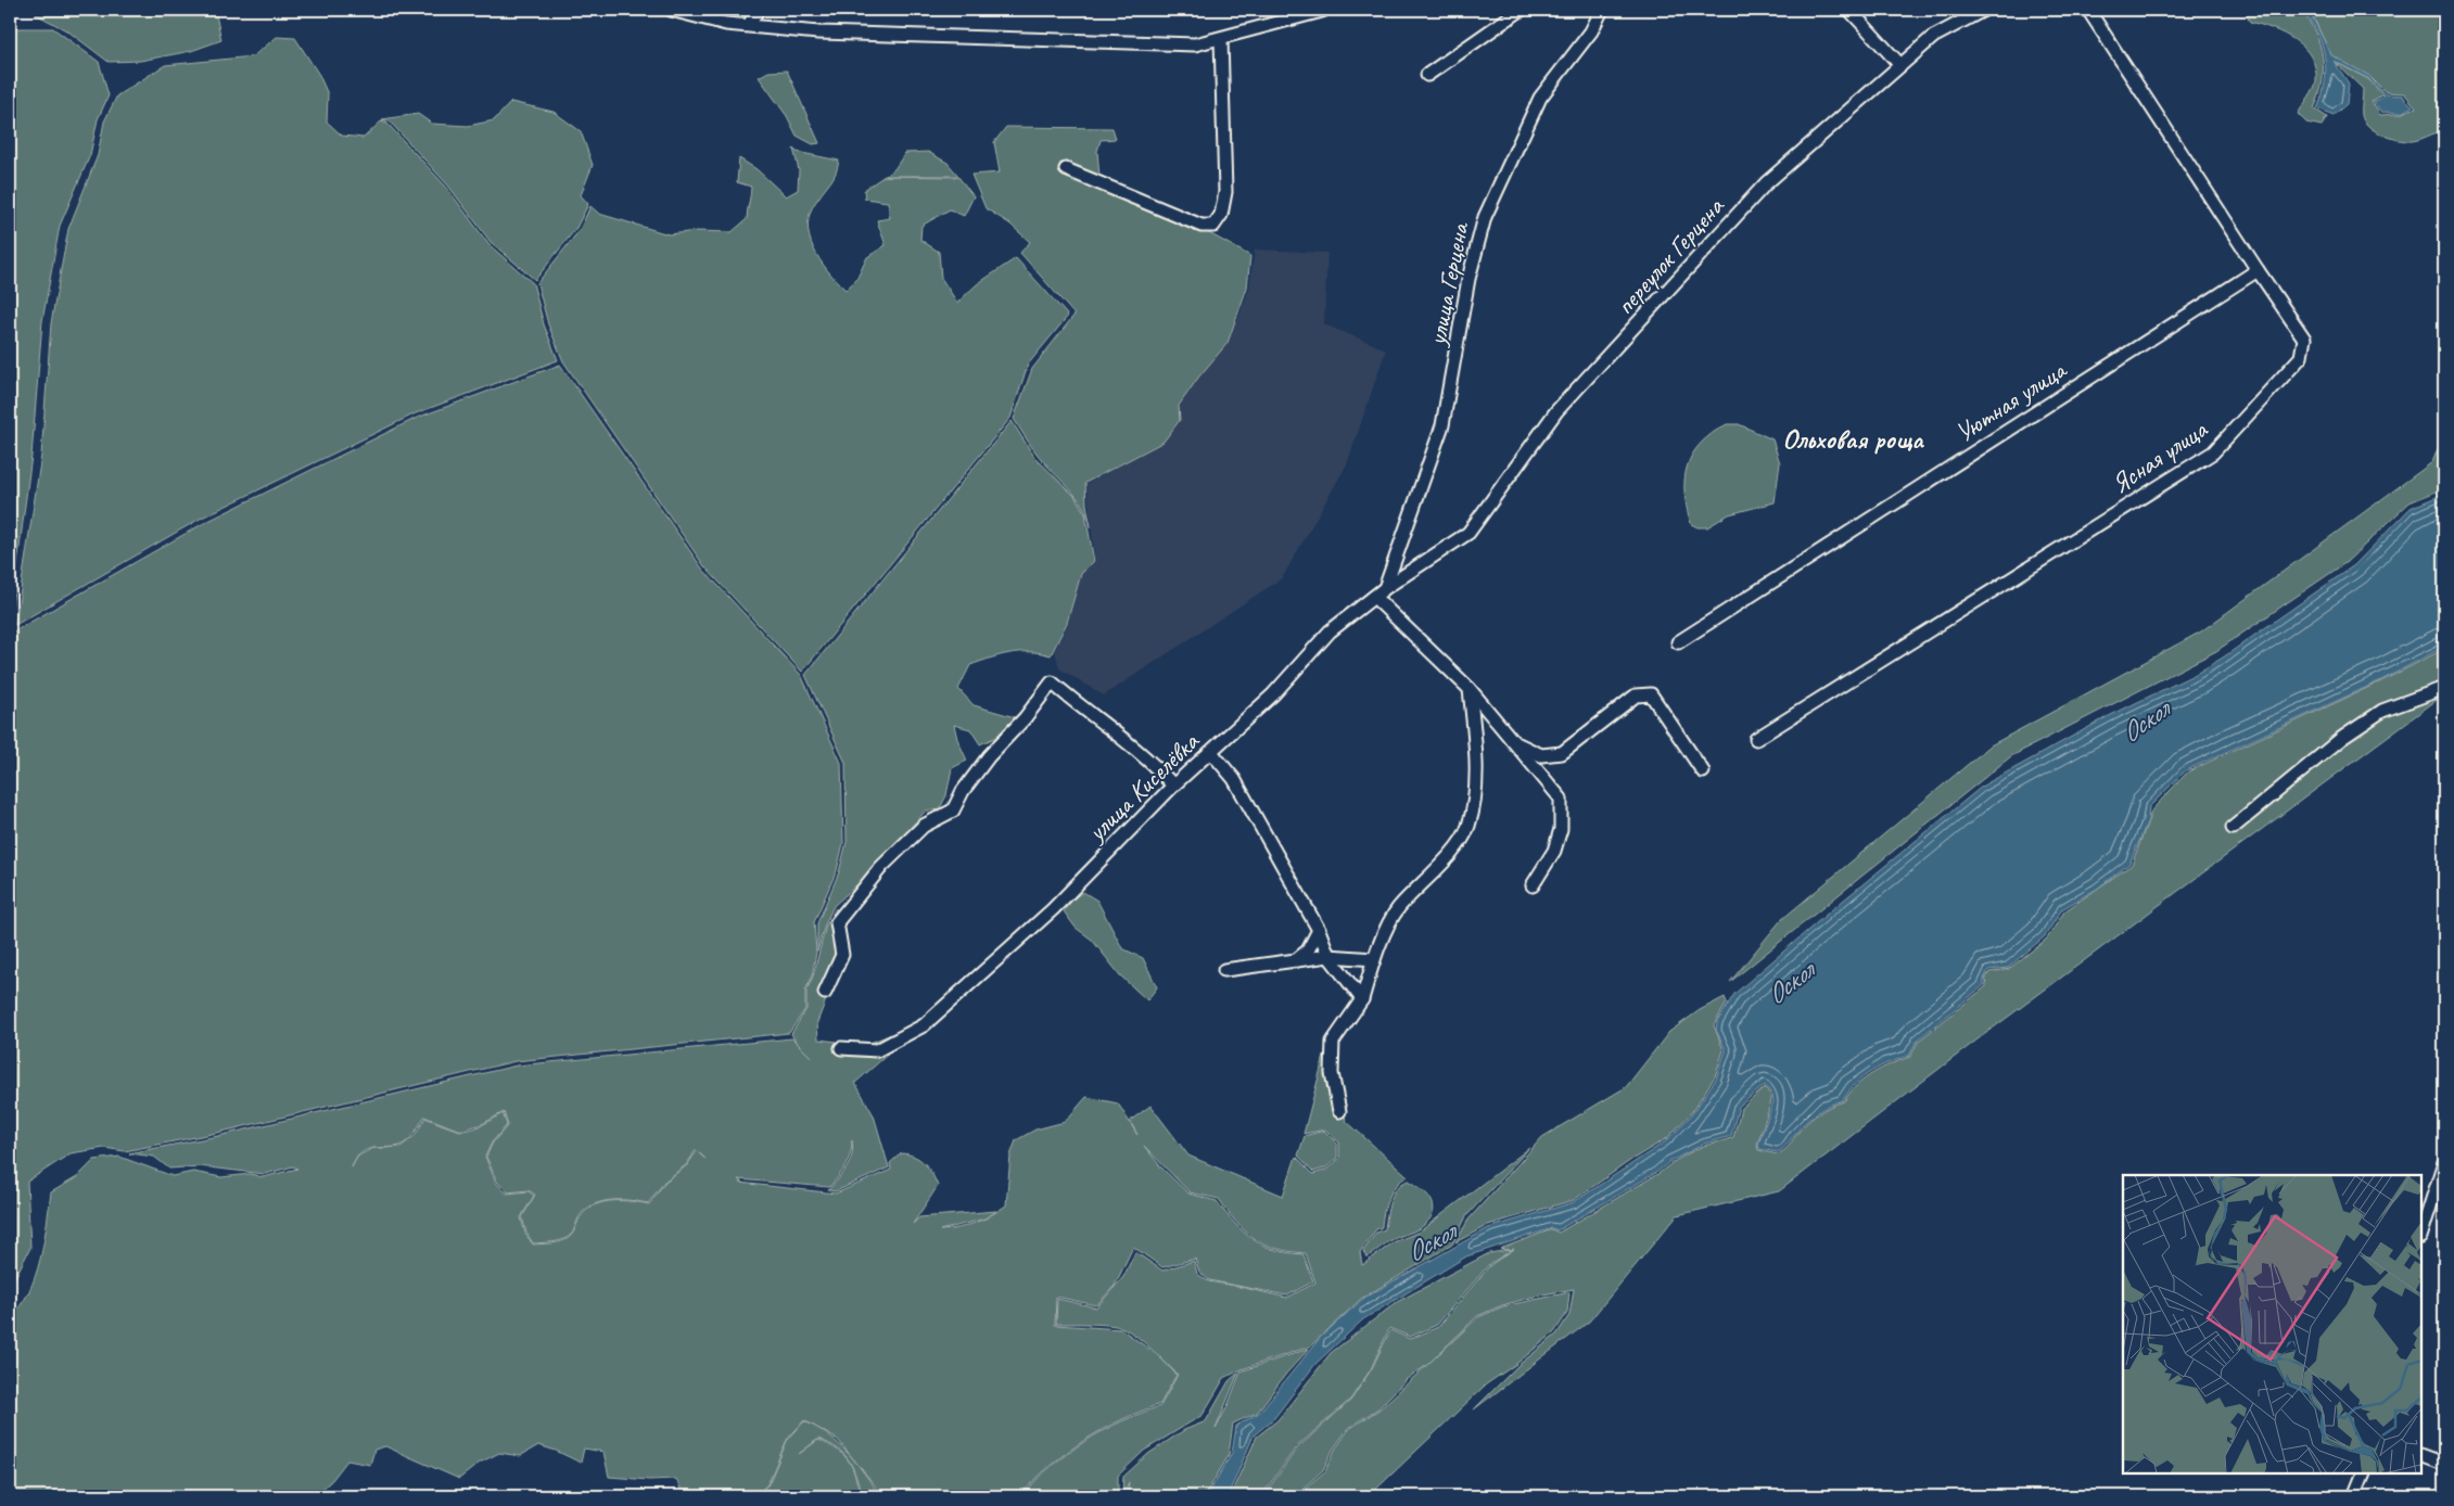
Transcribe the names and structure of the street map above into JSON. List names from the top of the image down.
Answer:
{
  "streets": {
    "street": [
      "переулок Герцена",
      "улица Герцена",
      "Уютная улица",
      "Ясная улица",
      "улица Киселёвка"
    ]
  },
  "crossings": [
    ["переулок Герцена", "улица Киселёвка"],
    ["улица Герцена", "улица Киселёвка"],
    ["Уютная улица", "Ясная улица"]
  ],
  "districts": ["Ольховая роща"],
  "water": ["Оскол"]
}
